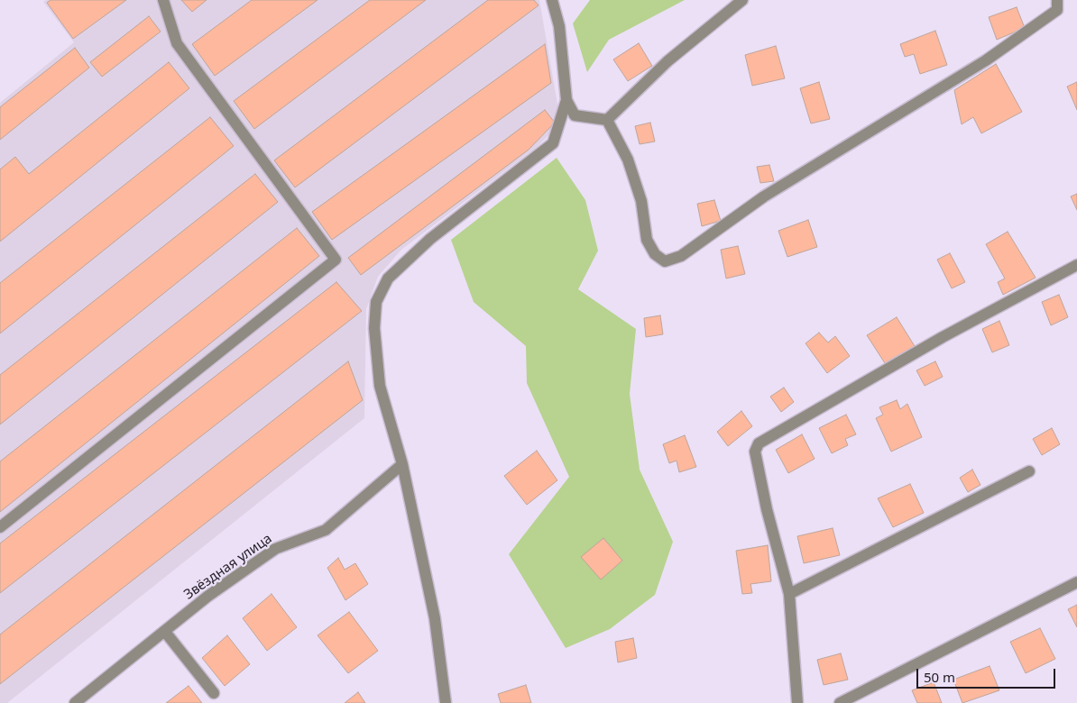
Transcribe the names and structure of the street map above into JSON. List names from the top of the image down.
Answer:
{
  "streets": {
    "street": ["Звёздная улица"]
  },
  "scale_bar": "50 m"
}
